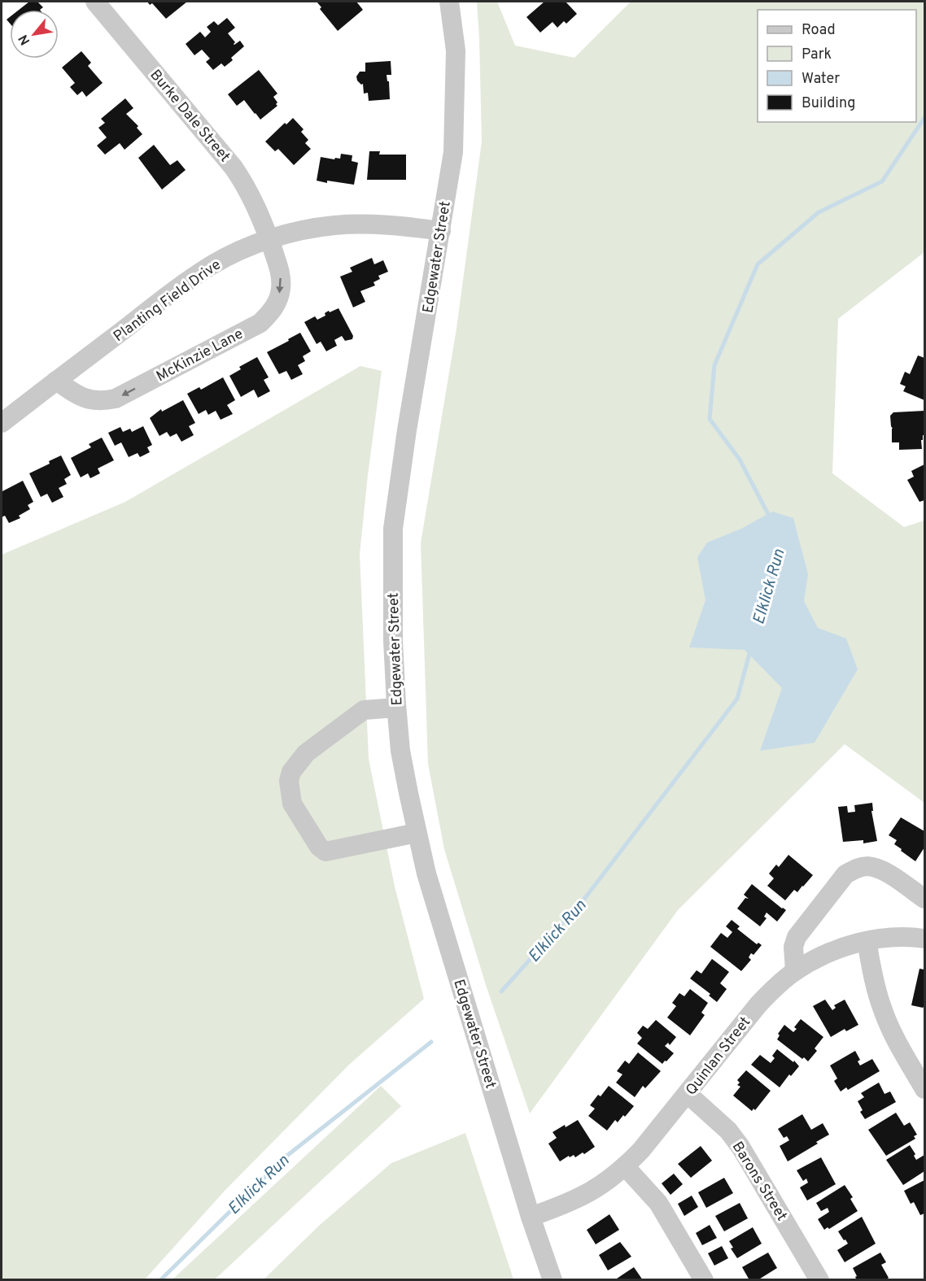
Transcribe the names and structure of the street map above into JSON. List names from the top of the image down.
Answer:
{
  "streets": {
    "street": [
      "Burke Dale Street",
      "Edgewater Street",
      "Planting Field Drive",
      "McKinzie Lane",
      "Quinlan Street",
      "Barons Street"
    ]
  },
  "crossings": [
    ["Burke Dale Street", "Planting Field Drive"],
    ["Burke Dale Street", "McKinzie Lane"],
    ["Edgewater Street", "Planting Field Drive"],
    ["Edgewater Street", "Quinlan Street"],
    ["Planting Field Drive", "McKinzie Lane"],
    ["Quinlan Street", "Barons Street"]
  ],
  "water": ["Elklick Run"],
  "legend": [
    "Road",
    "Park",
    "Water",
    "Building"
  ],
  "north": "bottom left"
}
